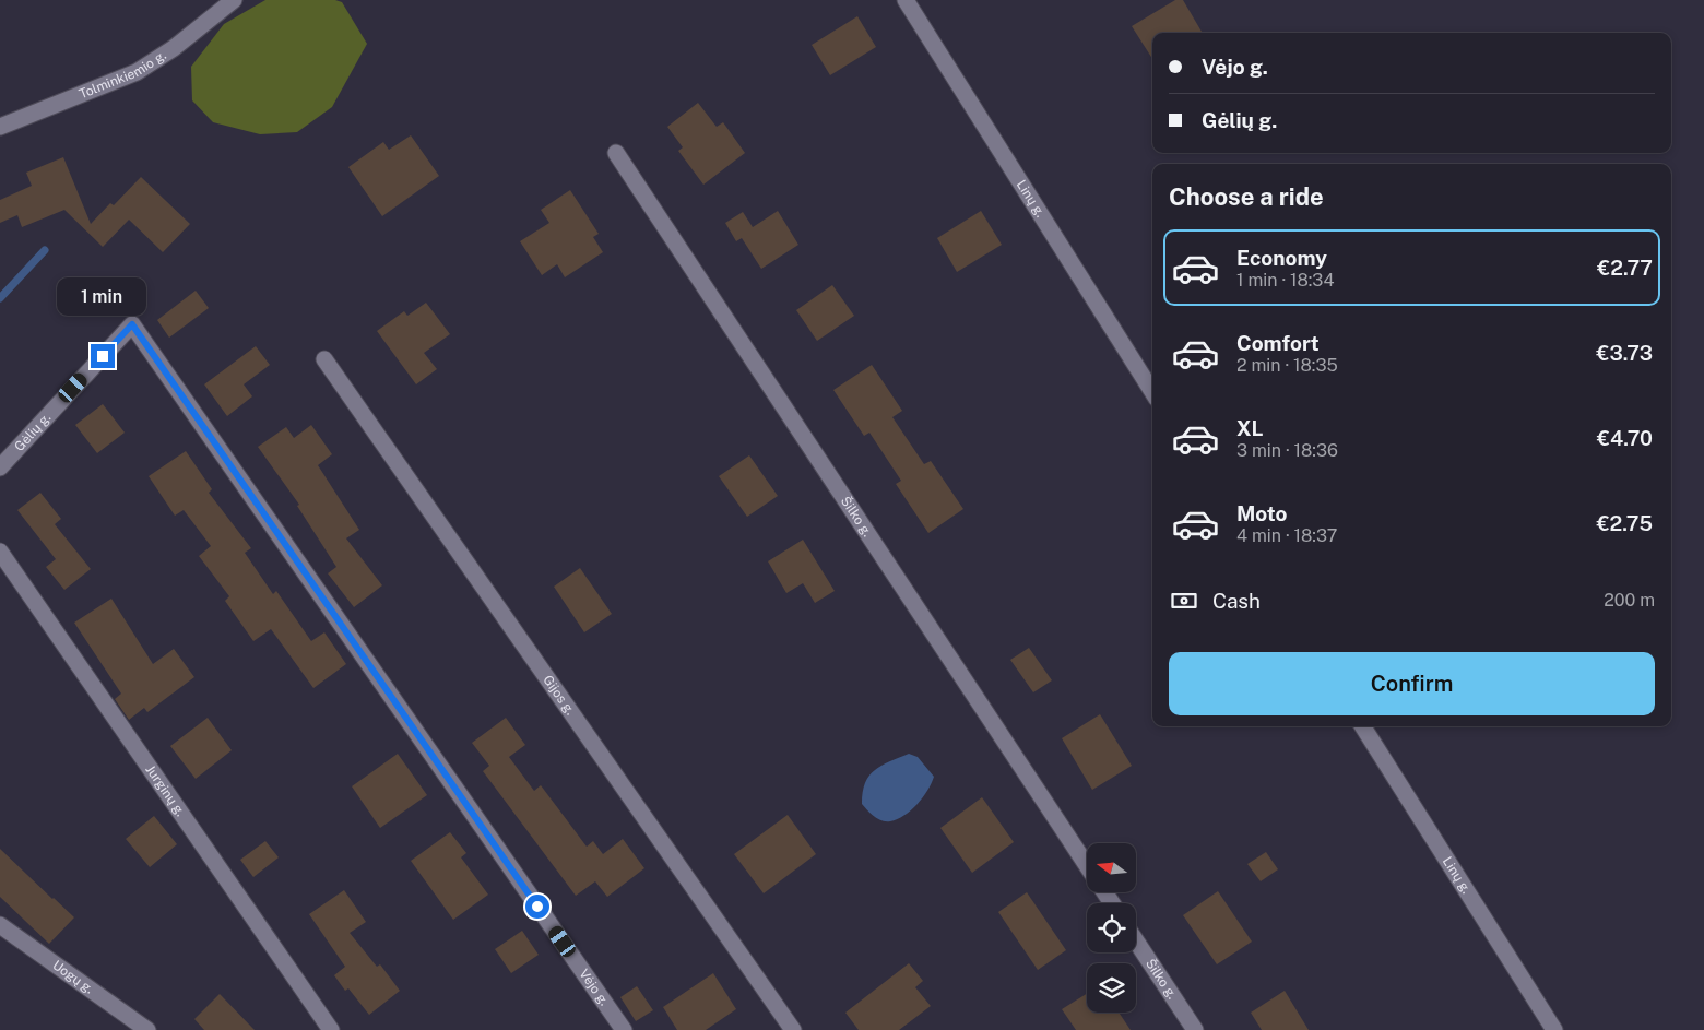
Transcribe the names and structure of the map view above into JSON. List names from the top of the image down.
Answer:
{
  "streets": {
    "street": [
      "Tolminkiemio g.",
      "Linų g.",
      "Gėlių g.",
      "Šilko g.",
      "Gijos g.",
      "Jurginų g.",
      "Uogų g.",
      "Vėjo g."
    ]
  },
  "crossings": [
    ["Gėlių g.", "Vėjo g."]
  ],
  "north": "left",
  "page": {
    "banner": ["Vėjo g.", "Gėlių g."],
    "heading": "Choose a ride",
    "list": [
      {
        "name": "Economy",
        "note": "1 min · 18:34",
        "value": "€2.77"
      },
      {
        "name": "Comfort",
        "note": "2 min · 18:35",
        "value": "€3.73"
      },
      {
        "name": "XL",
        "note": "3 min · 18:36",
        "value": "€4.70"
      },
      {
        "name": "Moto",
        "note": "4 min · 18:37",
        "value": "€2.75"
      }
    ],
    "bubble": "1 min",
    "pay": ["Cash", "200 m"],
    "buttons": "Confirm"
  }
}
